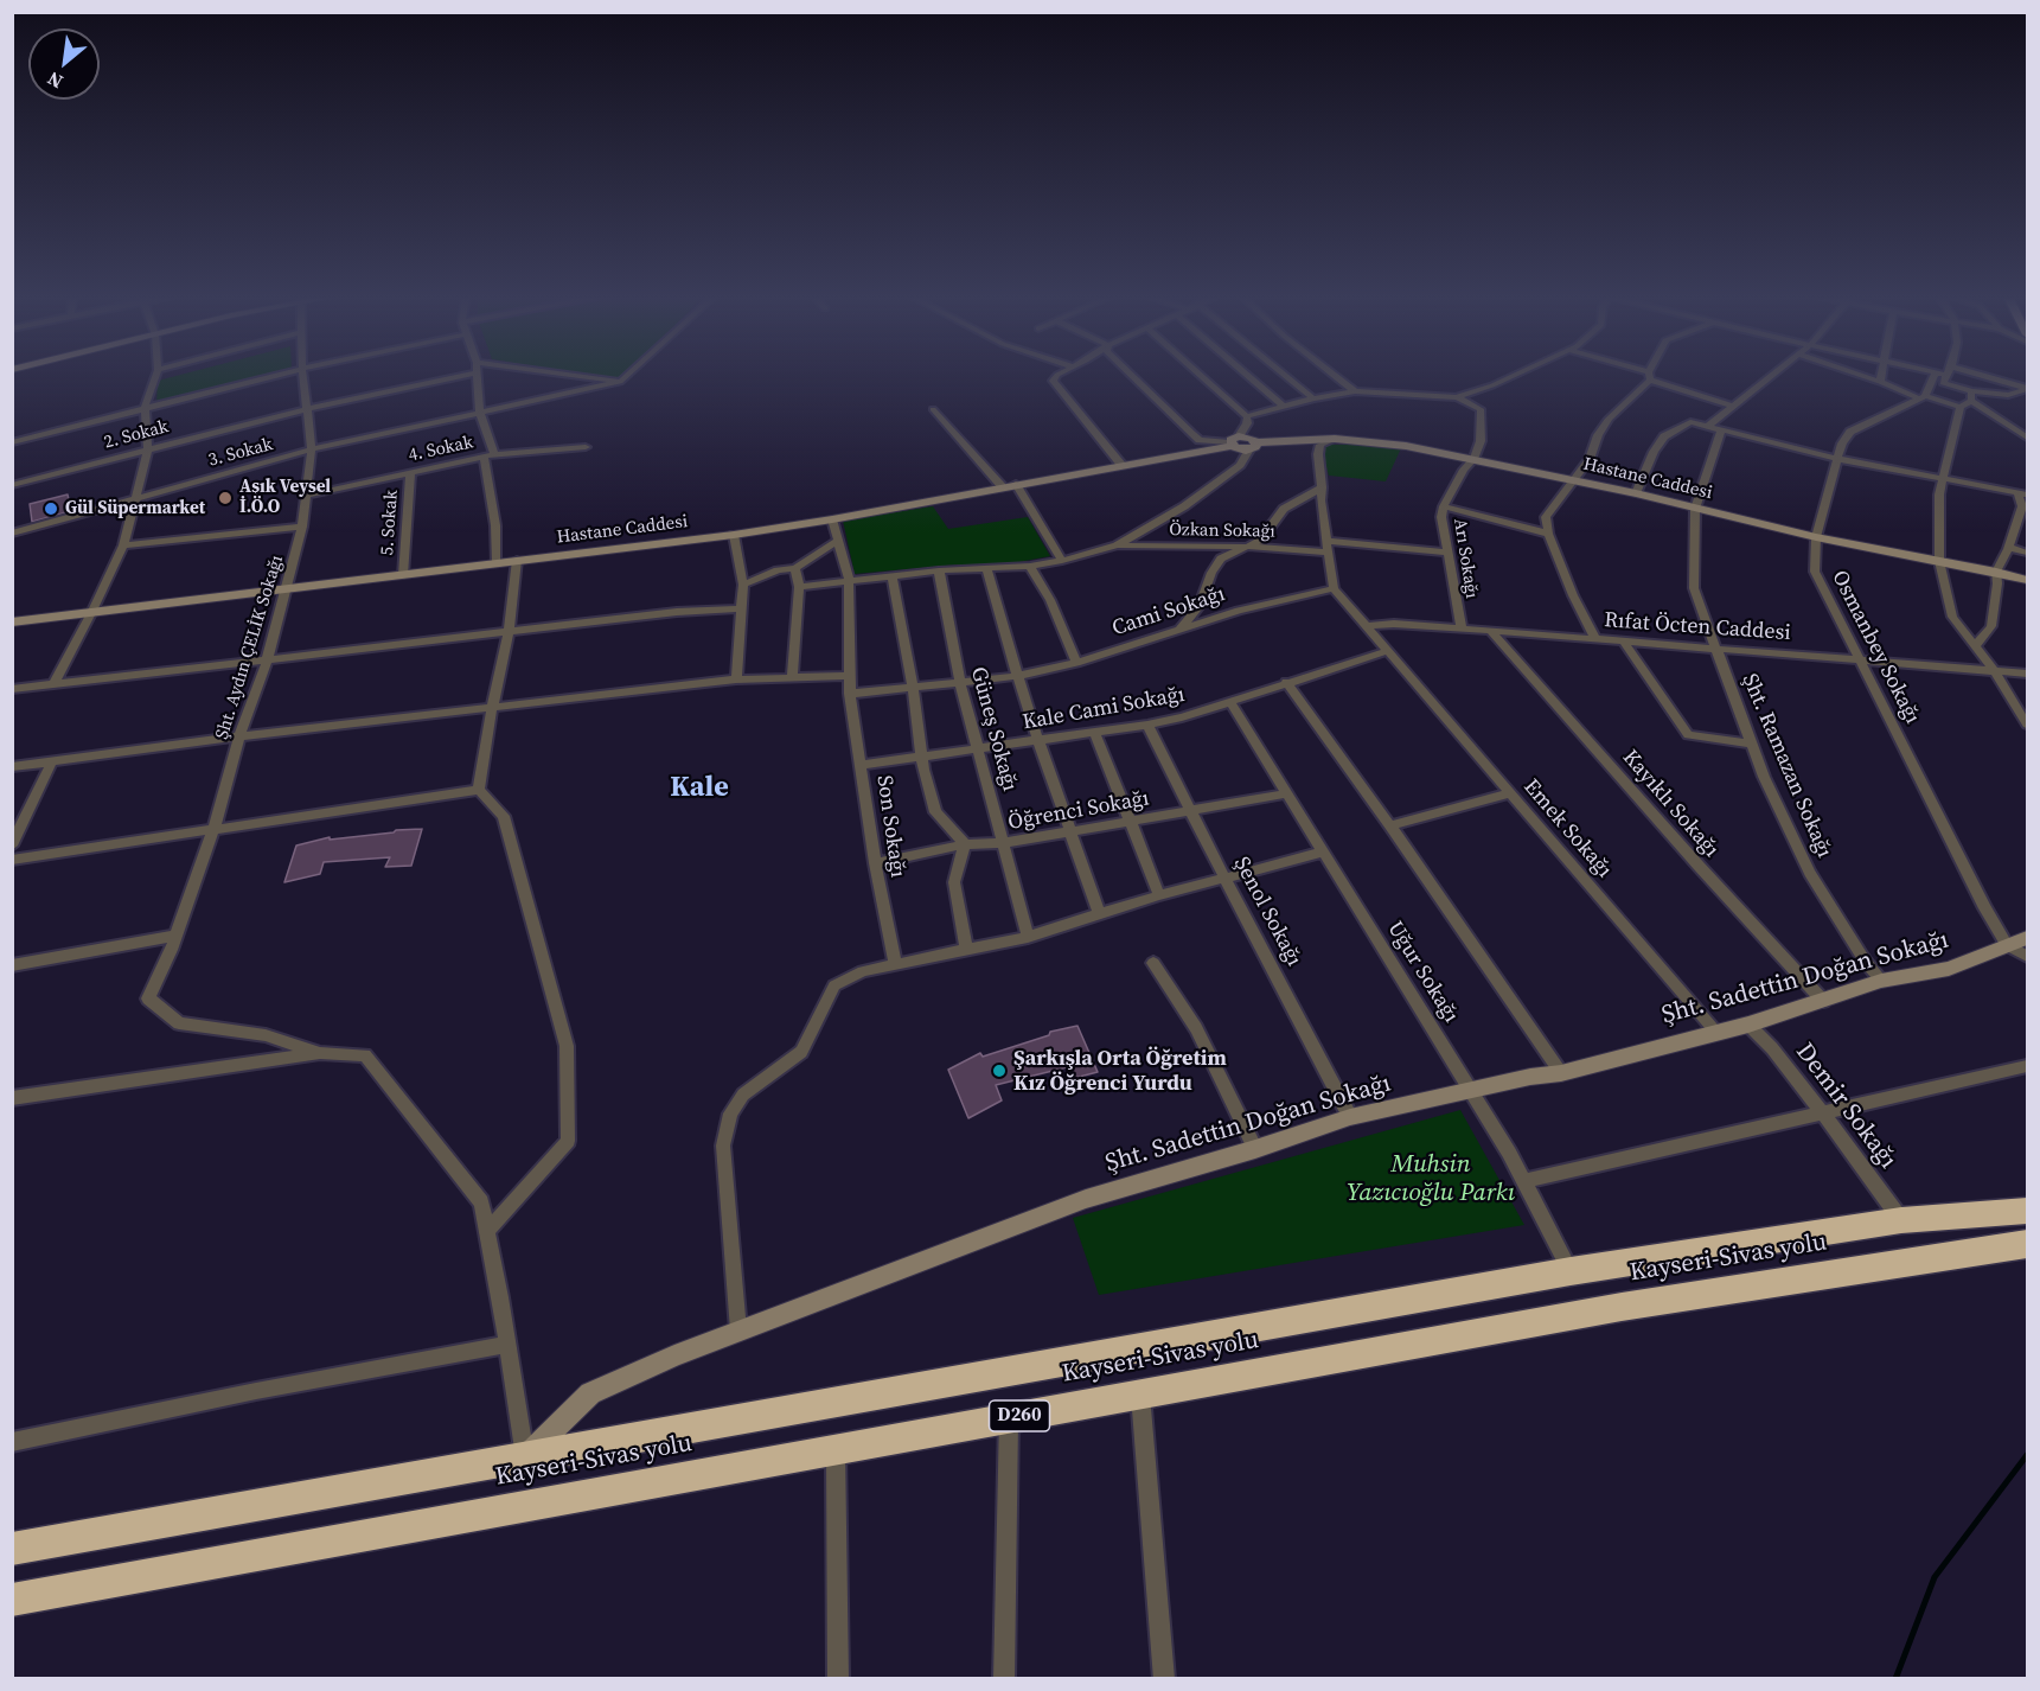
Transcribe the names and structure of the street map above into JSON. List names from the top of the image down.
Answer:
{
  "streets": {
    "highway": ["Kayseri-Sivas yolu", "D260"],
    "street": [
      "2. Sokak",
      "4. Sokak",
      "3. Sokak",
      "Hastane Caddesi",
      "5. Sokak",
      "Özkan Sokağı",
      "Arı Sokağı",
      "Cami Sokağı",
      "Rıfat Öcten Caddesi",
      "Şht. Aydın ÇELİK Sokağı",
      "Osmanbey Sokağı",
      "Kale Cami Sokağı",
      "Güneş Sokağı",
      "Şht. Ramazan Sokağı",
      "Kayıklı Sokağı",
      "Öğrenci Sokağı",
      "Son Sokağı",
      "Emek Sokağı",
      "Şenol Sokağı",
      "Uğur Sokağı",
      "Şht. Sadettin Doğan Sokağı",
      "Demir Sokağı"
    ]
  },
  "crossings": [
    ["2. Sokak", "3. Sokak"],
    ["2. Sokak", "Şht. Aydın ÇELİK Sokağı"],
    ["4. Sokak", "5. Sokak"],
    ["4. Sokak", "Şht. Aydın ÇELİK Sokağı"],
    ["3. Sokak", "Şht. Aydın ÇELİK Sokağı"],
    ["Hastane Caddesi", "5. Sokak"],
    ["Hastane Caddesi", "Arı Sokağı"],
    ["Hastane Caddesi", "Şht. Aydın ÇELİK Sokağı"],
    ["Hastane Caddesi", "Osmanbey Sokağı"],
    ["Hastane Caddesi", "Şht. Ramazan Sokağı"],
    ["Hastane Caddesi", "Son Sokağı"],
    ["Arı Sokağı", "Rıfat Öcten Caddesi"],
    ["Cami Sokağı", "Güneş Sokağı"],
    ["Cami Sokağı", "Son Sokağı"],
    ["Cami Sokağı", "Emek Sokağı"],
    ["Rıfat Öcten Caddesi", "Osmanbey Sokağı"],
    ["Rıfat Öcten Caddesi", "Şht. Ramazan Sokağı"],
    ["Rıfat Öcten Caddesi", "Kayıklı Sokağı"],
    ["Rıfat Öcten Caddesi", "Emek Sokağı"],
    ["Osmanbey Sokağı", "Şht. Sadettin Doğan Sokağı"],
    ["Kale Cami Sokağı", "Güneş Sokağı"],
    ["Kale Cami Sokağı", "Son Sokağı"],
    ["Kale Cami Sokağı", "Emek Sokağı"],
    ["Kale Cami Sokağı", "Şenol Sokağı"],
    ["Kale Cami Sokağı", "Uğur Sokağı"],
    ["Güneş Sokağı", "Öğrenci Sokağı"],
    ["Şht. Ramazan Sokağı", "Şht. Sadettin Doğan Sokağı"],
    ["Kayıklı Sokağı", "Şht. Sadettin Doğan Sokağı"],
    ["Öğrenci Sokağı", "Son Sokağı"],
    ["Öğrenci Sokağı", "Şenol Sokağı"],
    ["Öğrenci Sokağı", "Uğur Sokağı"],
    ["Emek Sokağı", "Şht. Sadettin Doğan Sokağı"],
    ["Şenol Sokağı", "Şht. Sadettin Doğan Sokağı"],
    ["Uğur Sokağı", "Şht. Sadettin Doğan Sokağı"],
    ["Uğur Sokağı", "Kayseri-Sivas yolu"],
    ["Şht. Sadettin Doğan Sokağı", "Demir Sokağı"],
    ["Şht. Sadettin Doğan Sokağı", "Kayseri-Sivas yolu"],
    ["Demir Sokağı", "Kayseri-Sivas yolu"]
  ],
  "districts": ["Kale"],
  "parks": ["Muhsin Yazıcıoğlu Parkı"],
  "places": ["Aşık Veysel İ.Ö.O", "Gül Süpermarket", "Şarkışla Orta Öğretim Kız Öğrenci Yurdu"],
  "north": "bottom left"
}
